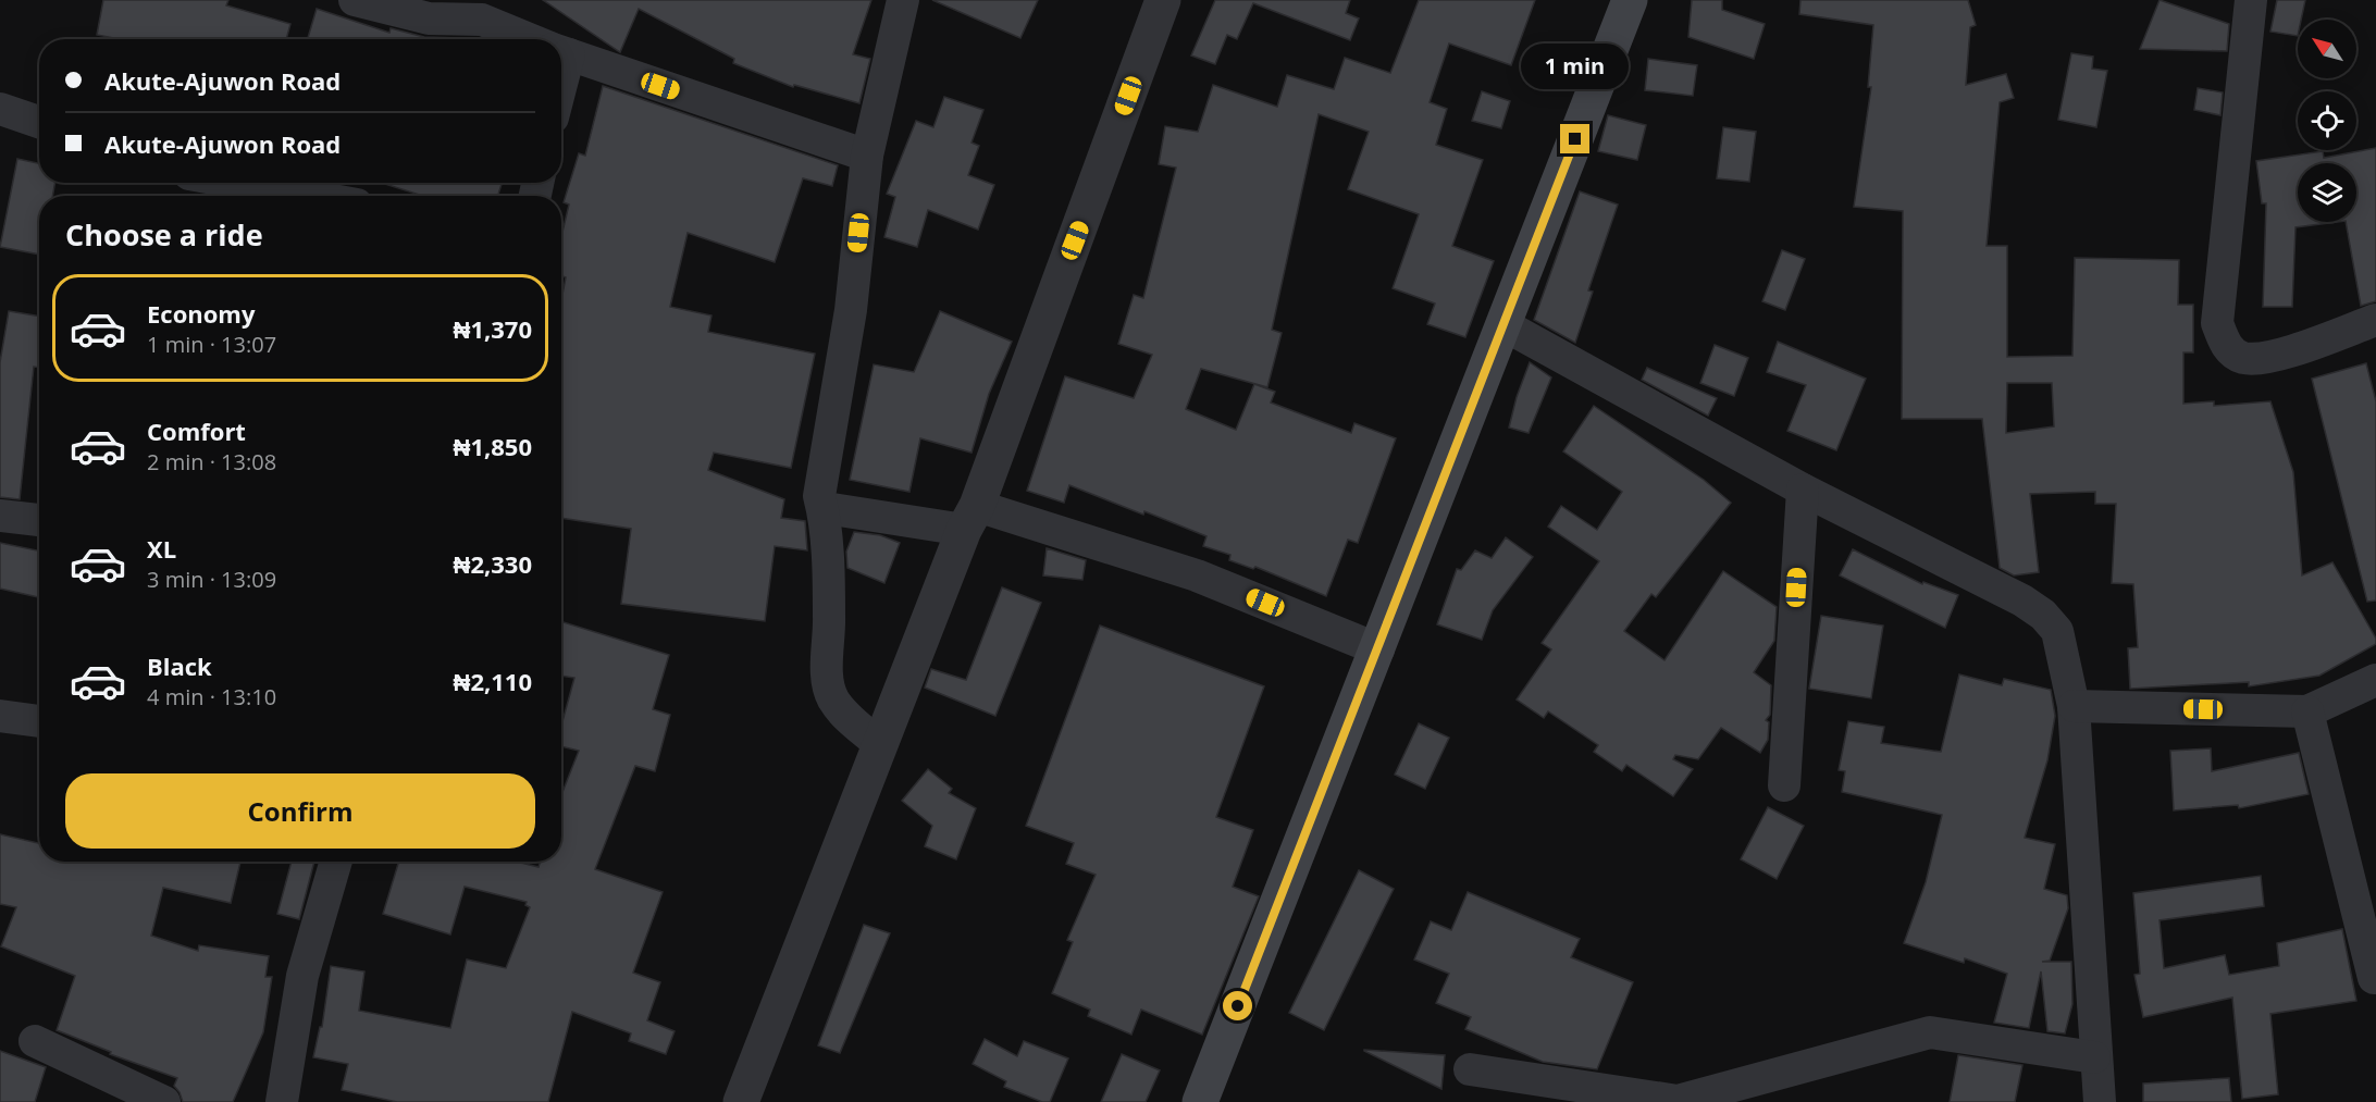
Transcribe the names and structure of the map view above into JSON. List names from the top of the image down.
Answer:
{
  "north": "top left",
  "page": {
    "banner": ["Akute-Ajuwon Road", "Akute-Ajuwon Road"],
    "bubble": "1 min",
    "heading": "Choose a ride",
    "list": [
      {
        "name": "Economy",
        "note": "1 min · 13:07",
        "value": "₦1,370"
      },
      {
        "name": "Comfort",
        "note": "2 min · 13:08",
        "value": "₦1,850"
      },
      {
        "name": "XL",
        "note": "3 min · 13:09",
        "value": "₦2,330"
      },
      {
        "name": "Black",
        "note": "4 min · 13:10",
        "value": "₦2,110"
      }
    ],
    "buttons": "Confirm"
  }
}
